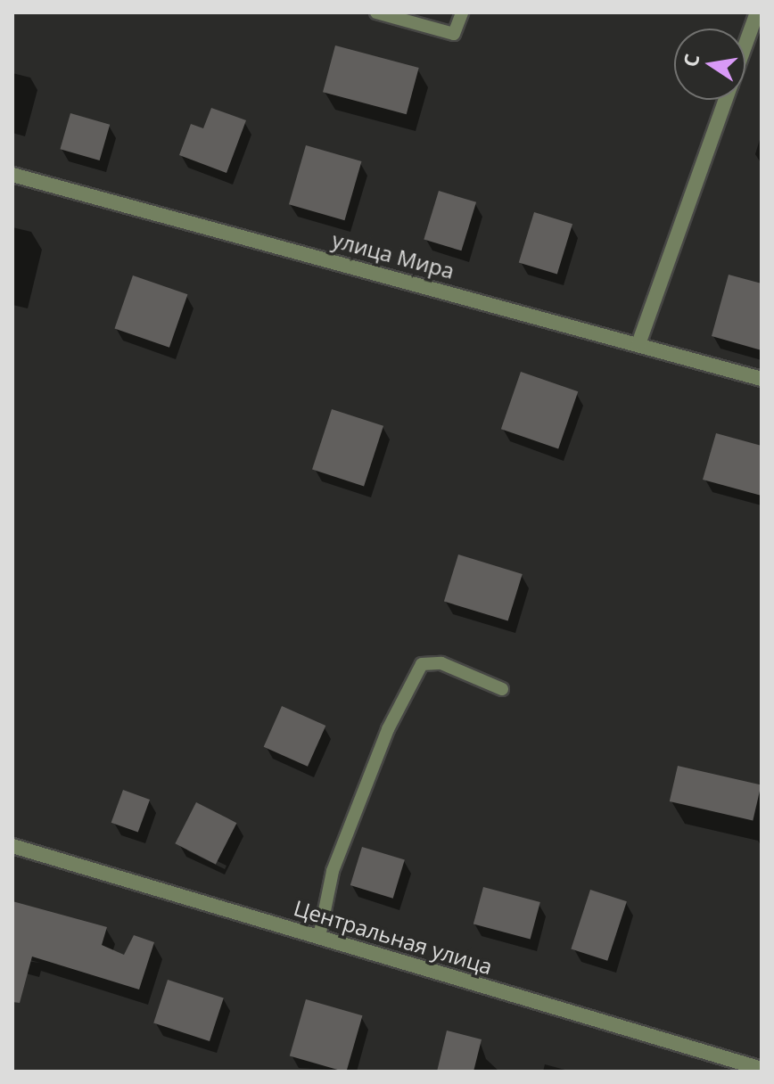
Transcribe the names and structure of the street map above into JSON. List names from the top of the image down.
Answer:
{
  "streets": {
    "street": ["улица Мира", "Центральная улица"]
  },
  "north": "left"
}
